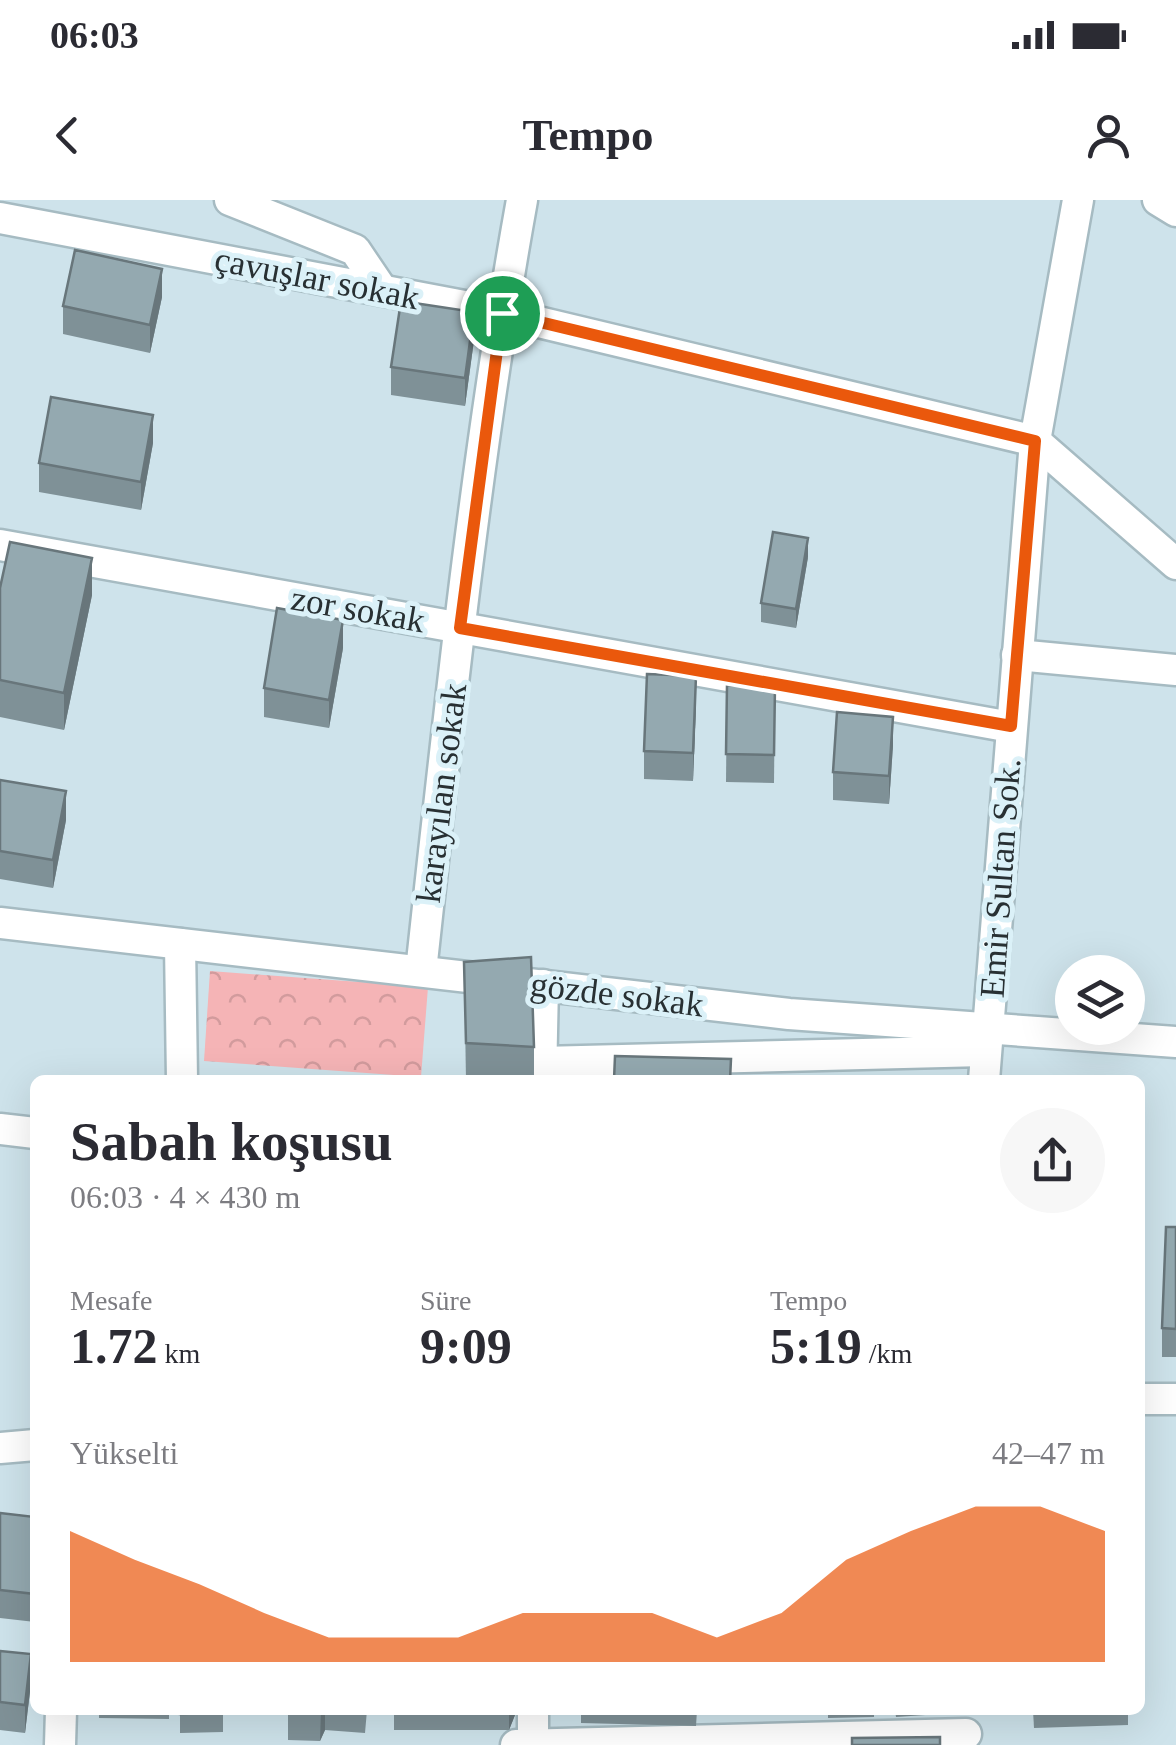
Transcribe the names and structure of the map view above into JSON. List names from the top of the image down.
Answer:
{
  "streets": {
    "street": [
      "çavuşlar sokak",
      "zor sokak",
      "karayılan sokak",
      "Emir Sultan Sok.",
      "gözde sokak"
    ]
  },
  "crossings": [
    ["çavuşlar sokak", "karayılan sokak"],
    ["çavuşlar sokak", "Emir Sultan Sok."],
    ["zor sokak", "karayılan sokak"],
    ["zor sokak", "Emir Sultan Sok."],
    ["karayılan sokak", "gözde sokak"],
    ["Emir Sultan Sok.", "gözde sokak"]
  ],
  "page": {
    "status": "06:03",
    "header": "Tempo",
    "heading": ["Sabah koşusu", "06:03 · 4 × 430 m"],
    "stats": [
      ["Mesafe", "1.72 km"],
      ["Süre", "9:09"],
      ["Tempo", "5:19 /km"]
    ],
    "chart": ["Yükselti", "42–47 m"]
  }
}
